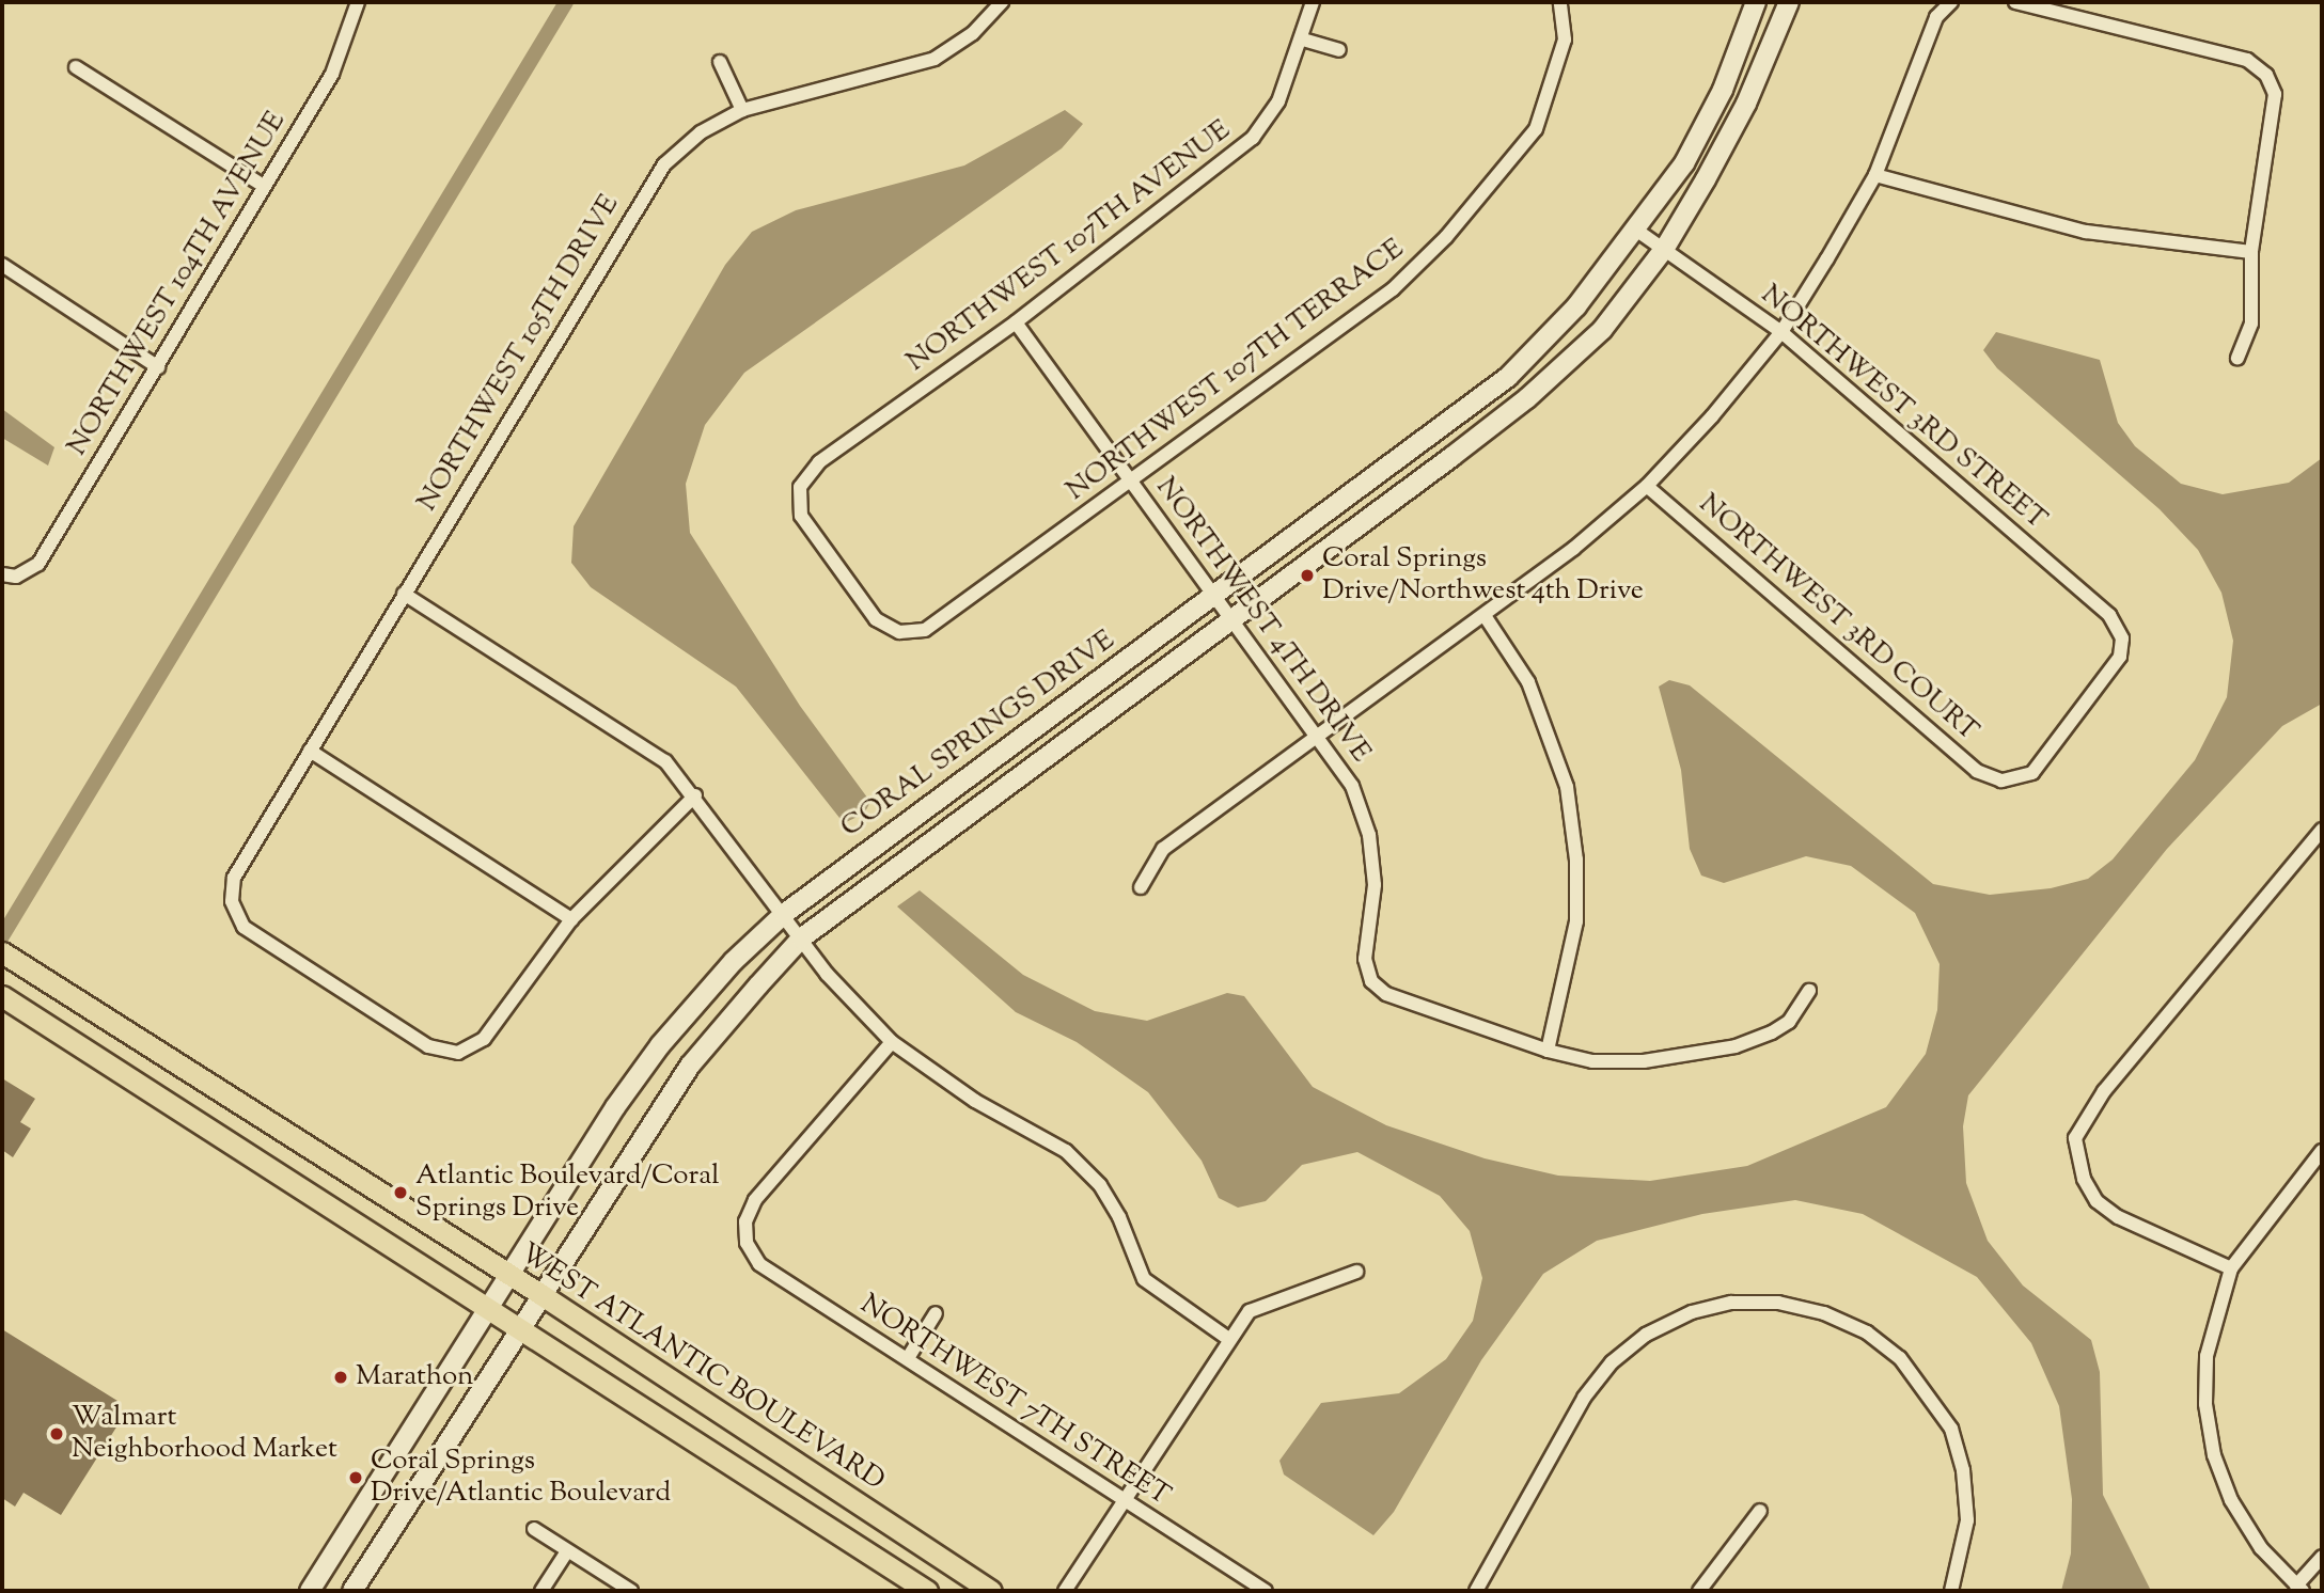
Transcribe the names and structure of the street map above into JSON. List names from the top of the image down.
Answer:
{
  "streets": {
    "main road": ["CORAL SPRINGS DRIVE", "WEST ATLANTIC BOULEVARD"],
    "street": [
      "NORTHWEST 107TH AVENUE",
      "NORTHWEST 104TH AVENUE",
      "NORTHWEST 105TH DRIVE",
      "NORTHWEST 107TH TERRACE",
      "NORTHWEST 3RD STREET",
      "NORTHWEST 3RD COURT",
      "NORTHWEST 4TH DRIVE",
      "NORTHWEST 7TH STREET"
    ]
  },
  "crossings": [
    ["NORTHWEST 107TH AVENUE", "NORTHWEST 107TH TERRACE"],
    ["NORTHWEST 107TH AVENUE", "NORTHWEST 4TH DRIVE"],
    ["NORTHWEST 107TH TERRACE", "NORTHWEST 4TH DRIVE"],
    ["NORTHWEST 3RD STREET", "NORTHWEST 3RD COURT"],
    ["NORTHWEST 3RD STREET", "CORAL SPRINGS DRIVE"],
    ["NORTHWEST 4TH DRIVE", "CORAL SPRINGS DRIVE"],
    ["CORAL SPRINGS DRIVE", "WEST ATLANTIC BOULEVARD"]
  ],
  "places": [
    "Coral Springs Drive/Northwest 4th Drive",
    "Atlantic Boulevard/Coral Springs Drive",
    "Marathon",
    "Walmart Neighborhood Market",
    "Coral Springs Drive/Atlantic Boulevard"
  ]
}
